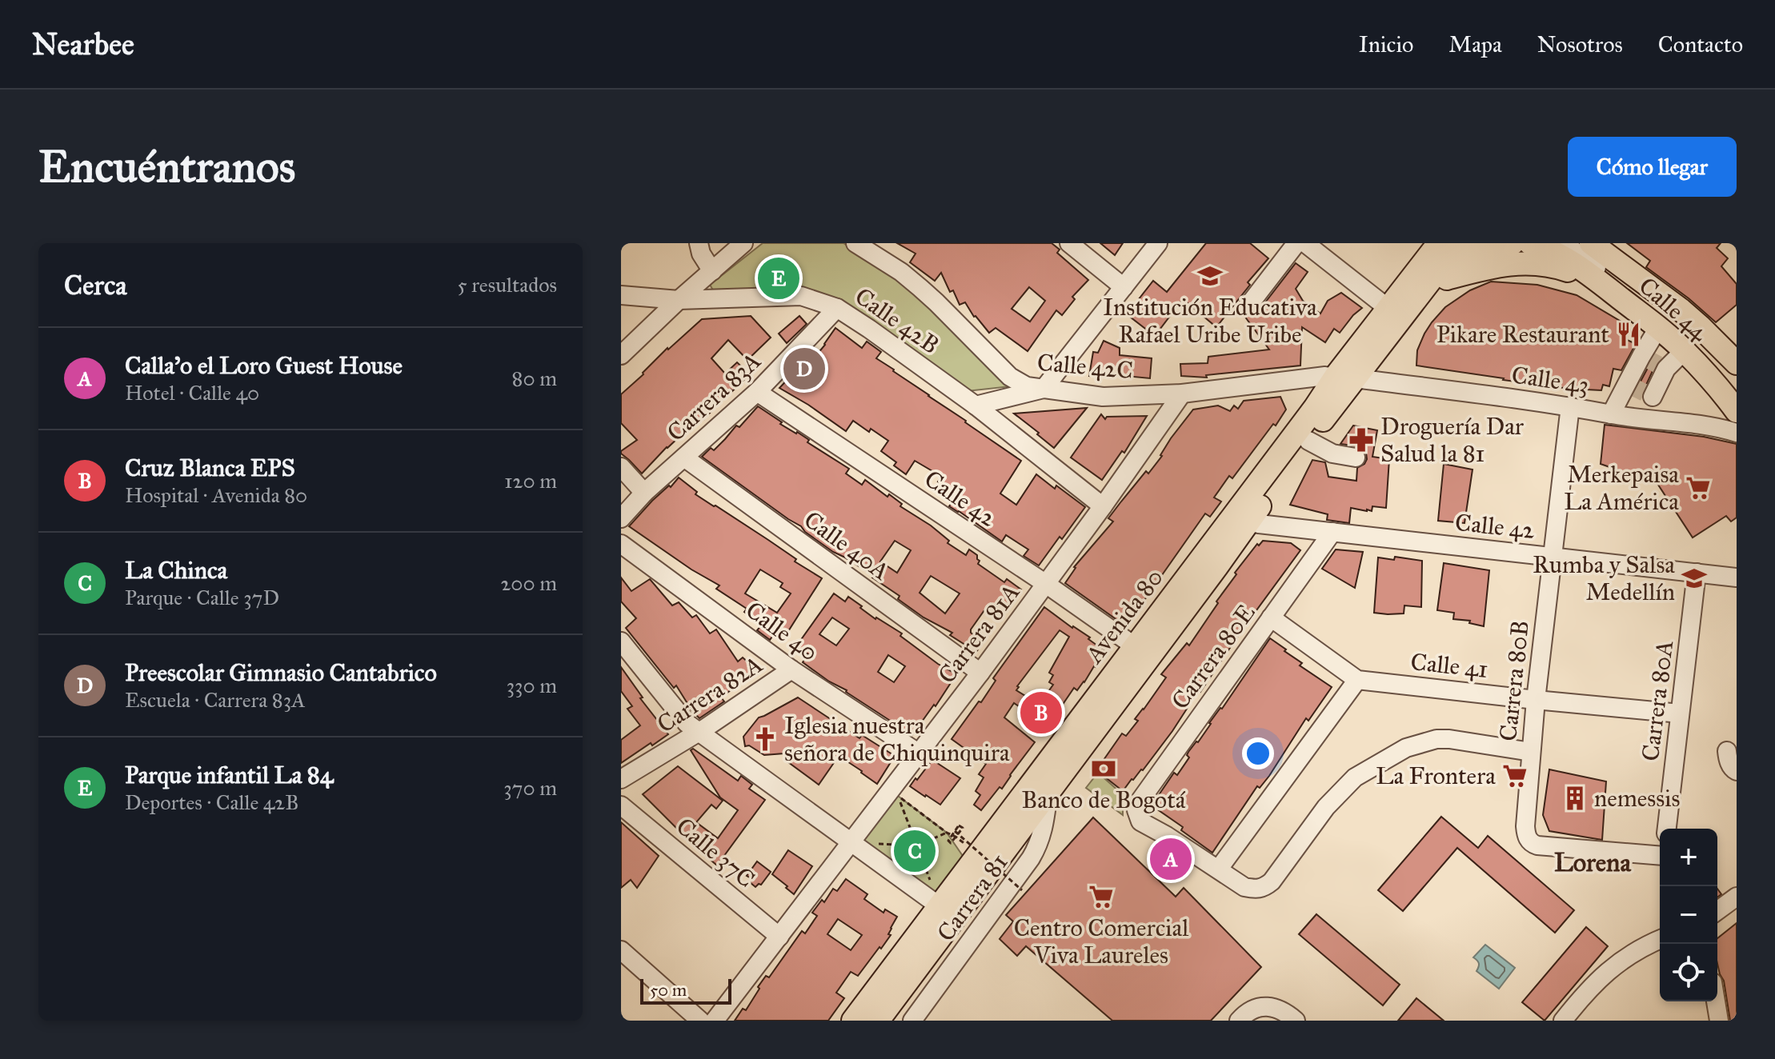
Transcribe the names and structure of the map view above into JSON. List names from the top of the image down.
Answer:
{
  "streets": {
    "main road": ["Calle 44", "Avenida 80"],
    "street": [
      "Calle 42B",
      "Calle 42C",
      "Calle 43",
      "Carrera 83A",
      "Calle 42",
      "Calle 40A",
      "Calle 40",
      "Carrera 81A",
      "Carrera 80E",
      "Calle 41",
      "Carrera 80B",
      "Carrera 82A",
      "Carrera 80A",
      "Calle 37C",
      "Carrera 81"
    ]
  },
  "crossings": [
    ["Calle 42B", "Carrera 83A"],
    ["Calle 42B", "Carrera 81A"],
    ["Calle 42C", "Carrera 81A"],
    ["Calle 43", "Avenida 80"],
    ["Calle 43", "Carrera 80B"],
    ["Carrera 83A", "Calle 42"],
    ["Carrera 83A", "Calle 40A"],
    ["Calle 42", "Avenida 80"],
    ["Calle 42", "Carrera 81A"],
    ["Calle 42", "Carrera 80E"],
    ["Calle 42", "Carrera 80B"],
    ["Calle 42", "Carrera 80A"],
    ["Calle 40A", "Carrera 81A"],
    ["Avenida 80", "Carrera 81"],
    ["Calle 40", "Carrera 81A"],
    ["Calle 40", "Carrera 82A"],
    ["Carrera 81A", "Calle 37C"],
    ["Carrera 80E", "Calle 41"],
    ["Calle 41", "Carrera 80B"],
    ["Calle 41", "Carrera 80A"]
  ],
  "districts": ["Lorena"],
  "places": {
    "school or university": ["Institución Educativa Rafael Uribe Uribe", "Rumba y Salsa Medellín"],
    "restaurant": ["Pikare Restaurant"],
    "pharmacy": ["Droguería Dar Salud la 81"],
    "supermarket": ["Merkepaisa La América", "La Frontera", "Centro Comercial Viva Laureles"],
    "church": ["Iglesia nuestra señora de Chiquinquira"],
    "bank": ["Banco de Bogotá"],
    "building": ["nemessis"]
  },
  "scale_bar": "50 m",
  "page": {
    "header": "Nearbee",
    "nav": [
      "Inicio",
      "Mapa",
      "Nosotros",
      "Contacto"
    ],
    "buttons": "Cómo llegar",
    "title": "Encuéntranos",
    "heading": ["Cerca", "5 resultados"],
    "pins": [
      "E",
      "D",
      "B",
      "C",
      "A"
    ],
    "list": [
      {
        "mark": "A",
        "name": "Calla'o el Loro Guest House",
        "note": "Hotel · Calle 40",
        "value": "80 m"
      },
      {
        "mark": "B",
        "name": "Cruz Blanca EPS",
        "note": "Hospital · Avenida 80",
        "value": "120 m"
      },
      {
        "mark": "C",
        "name": "La Chinca",
        "note": "Parque · Calle 37D",
        "value": "200 m"
      },
      {
        "mark": "D",
        "name": "Preescolar Gimnasio Cantabrico",
        "note": "Escuela · Carrera 83A",
        "value": "330 m"
      },
      {
        "mark": "E",
        "name": "Parque infantil La 84",
        "note": "Deportes · Calle 42B",
        "value": "370 m"
      }
    ],
    "map_buttons": ["+", "−"],
    "scale": "50 m"
  }
}
